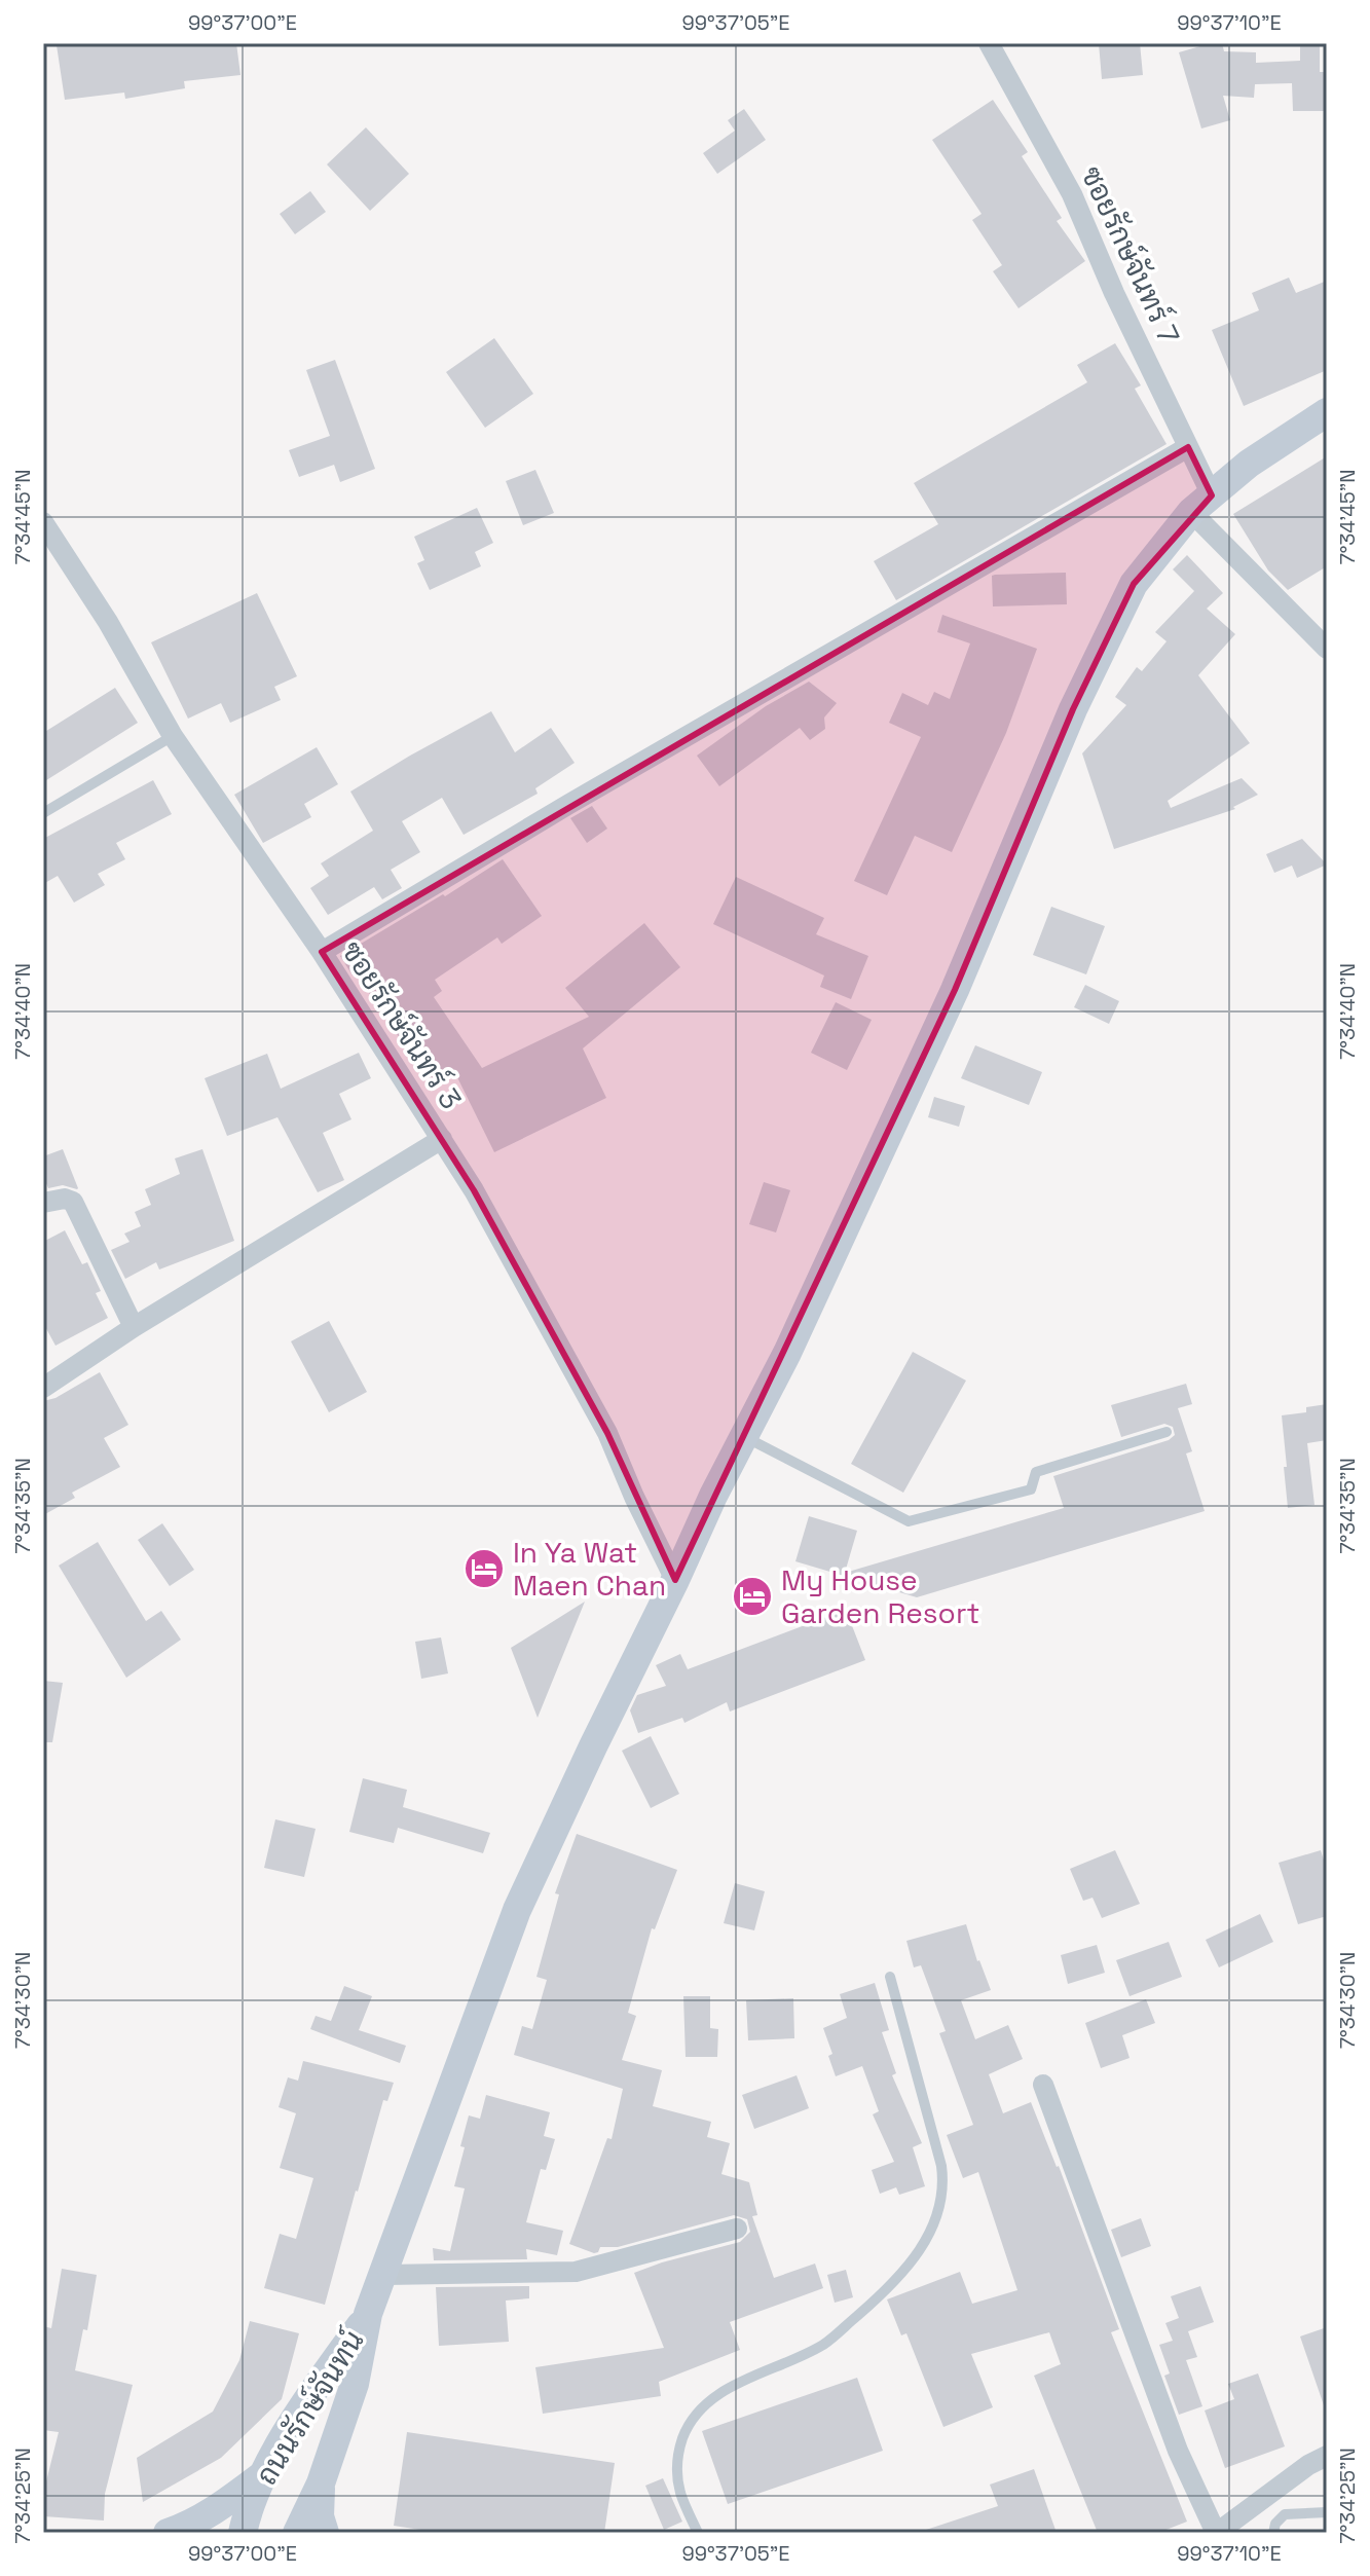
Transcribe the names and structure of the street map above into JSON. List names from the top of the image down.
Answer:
{
  "streets": {
    "main road": ["ถนนรักษ์จันทน์"],
    "street": ["ซอยรักษ์จันทร์ 7", "ซอยรักษ์จันทร์ 3"]
  },
  "places": {
    "hotel": ["In Ya Wat Maen Chan", "My House Garden Resort"]
  },
  "coordinates": [
    "99°37'00\"E",
    "99°37'05\"E",
    "99°37'10\"E",
    "7°34'45\"N",
    "7°34'40\"N",
    "7°34'35\"N",
    "7°34'30\"N",
    "7°34'25\"N"
  ]
}
